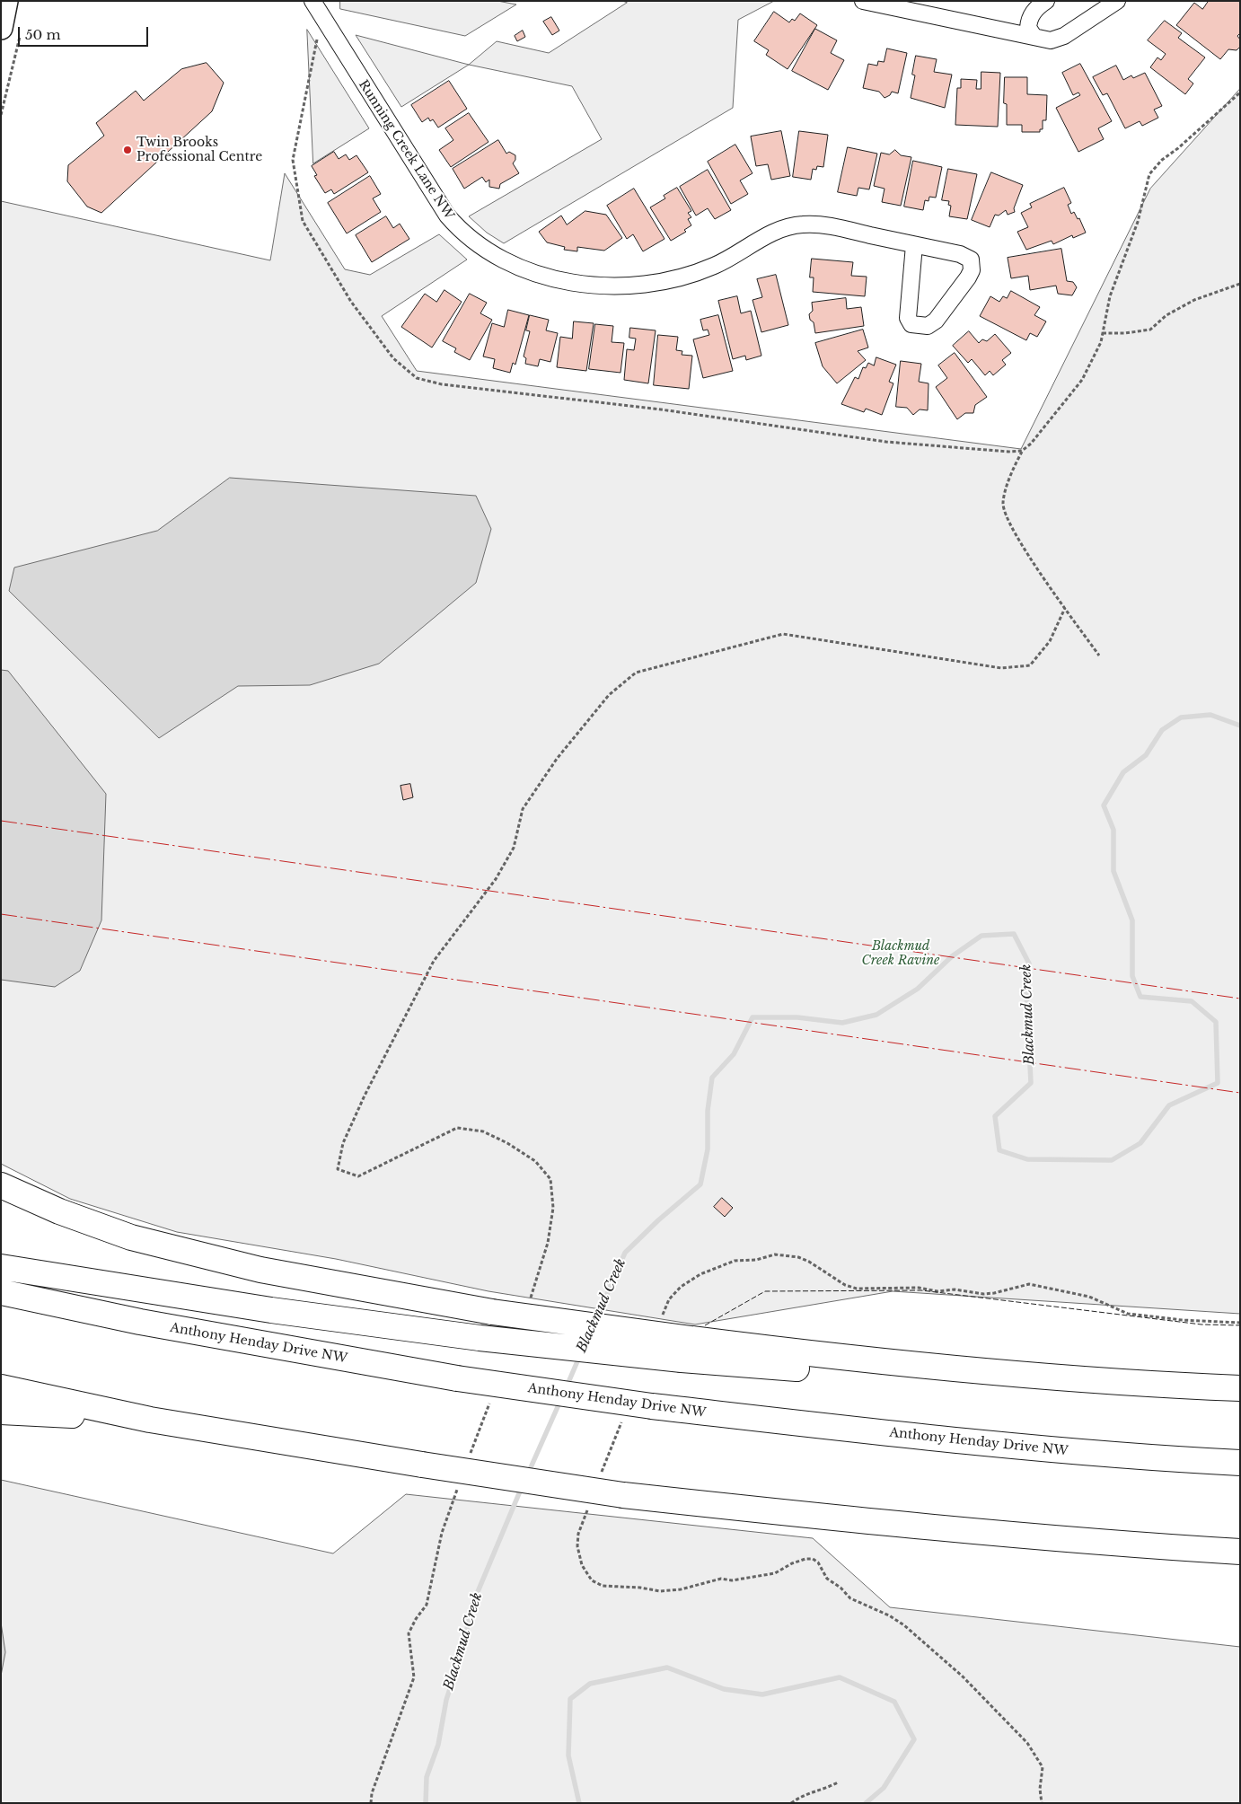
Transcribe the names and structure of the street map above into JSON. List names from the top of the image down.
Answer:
{
  "streets": {
    "highway": ["Anthony Henday Drive NW"],
    "street": ["Running Creek Lane NW"]
  },
  "water": ["Blackmud Creek"],
  "parks": ["Blackmud Creek Ravine"],
  "places": ["Twin Brooks Professional Centre"],
  "scale_bar": "50 m"
}
